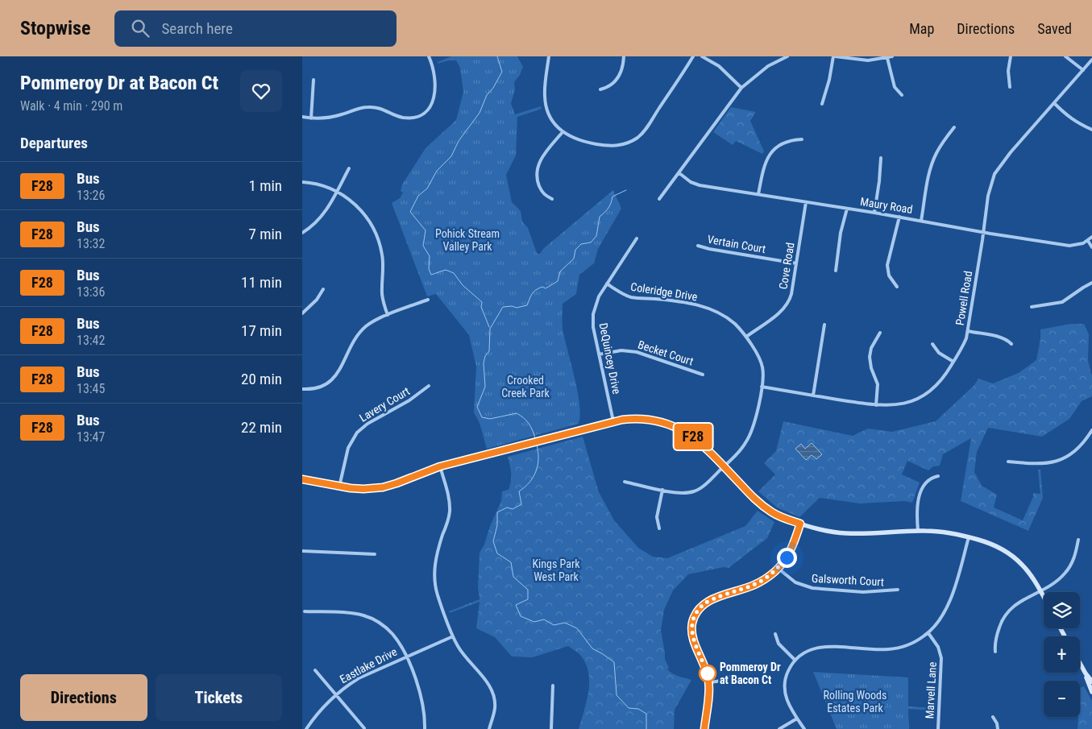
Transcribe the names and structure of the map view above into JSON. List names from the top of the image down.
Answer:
{
  "streets": {
    "street": [
      "Maury Road",
      "Vertain Court",
      "Cove Road",
      "Coleridge Drive",
      "Powell Road",
      "Becket Court",
      "DeQuincey Drive",
      "Lavery Court",
      "Galsworth Court",
      "Eastlake Drive",
      "Marvell Lane"
    ]
  },
  "crossings": [
    ["Maury Road", "Cove Road"],
    ["Maury Road", "Powell Road"],
    ["Vertain Court", "Cove Road"],
    ["Cove Road", "Coleridge Drive"],
    ["Coleridge Drive", "Powell Road"],
    ["Coleridge Drive", "DeQuincey Drive"],
    ["Becket Court", "DeQuincey Drive"]
  ],
  "parks": [
    "Pohick Stream Valley Park",
    "Crooked Creek Park",
    "Kings Park West Park",
    "Rolling Woods Estates Park"
  ],
  "places": ["Pommeroy Dr at Bacon Ct"],
  "lines": ["bus line F28"],
  "page": {
    "header": "Stopwise",
    "search": "Search here",
    "nav": ["Map", "Directions", "Saved"],
    "heading": [
      ["Pommeroy Dr at Bacon Ct", "Walk · 4 min · 290 m"],
      "Departures"
    ],
    "on_map": "F28",
    "list": [
      {
        "mark": "F28",
        "name": "Bus",
        "note": "13:26",
        "value": "1 min"
      },
      {
        "mark": "F28",
        "name": "Bus",
        "note": "13:32",
        "value": "7 min"
      },
      {
        "mark": "F28",
        "name": "Bus",
        "note": "13:36",
        "value": "11 min"
      },
      {
        "mark": "F28",
        "name": "Bus",
        "note": "13:42",
        "value": "17 min"
      },
      {
        "mark": "F28",
        "name": "Bus",
        "note": "13:45",
        "value": "20 min"
      },
      {
        "mark": "F28",
        "name": "Bus",
        "note": "13:47",
        "value": "22 min"
      }
    ],
    "map_buttons": ["+", "−"],
    "buttons": ["Directions", "Tickets"]
  }
}
